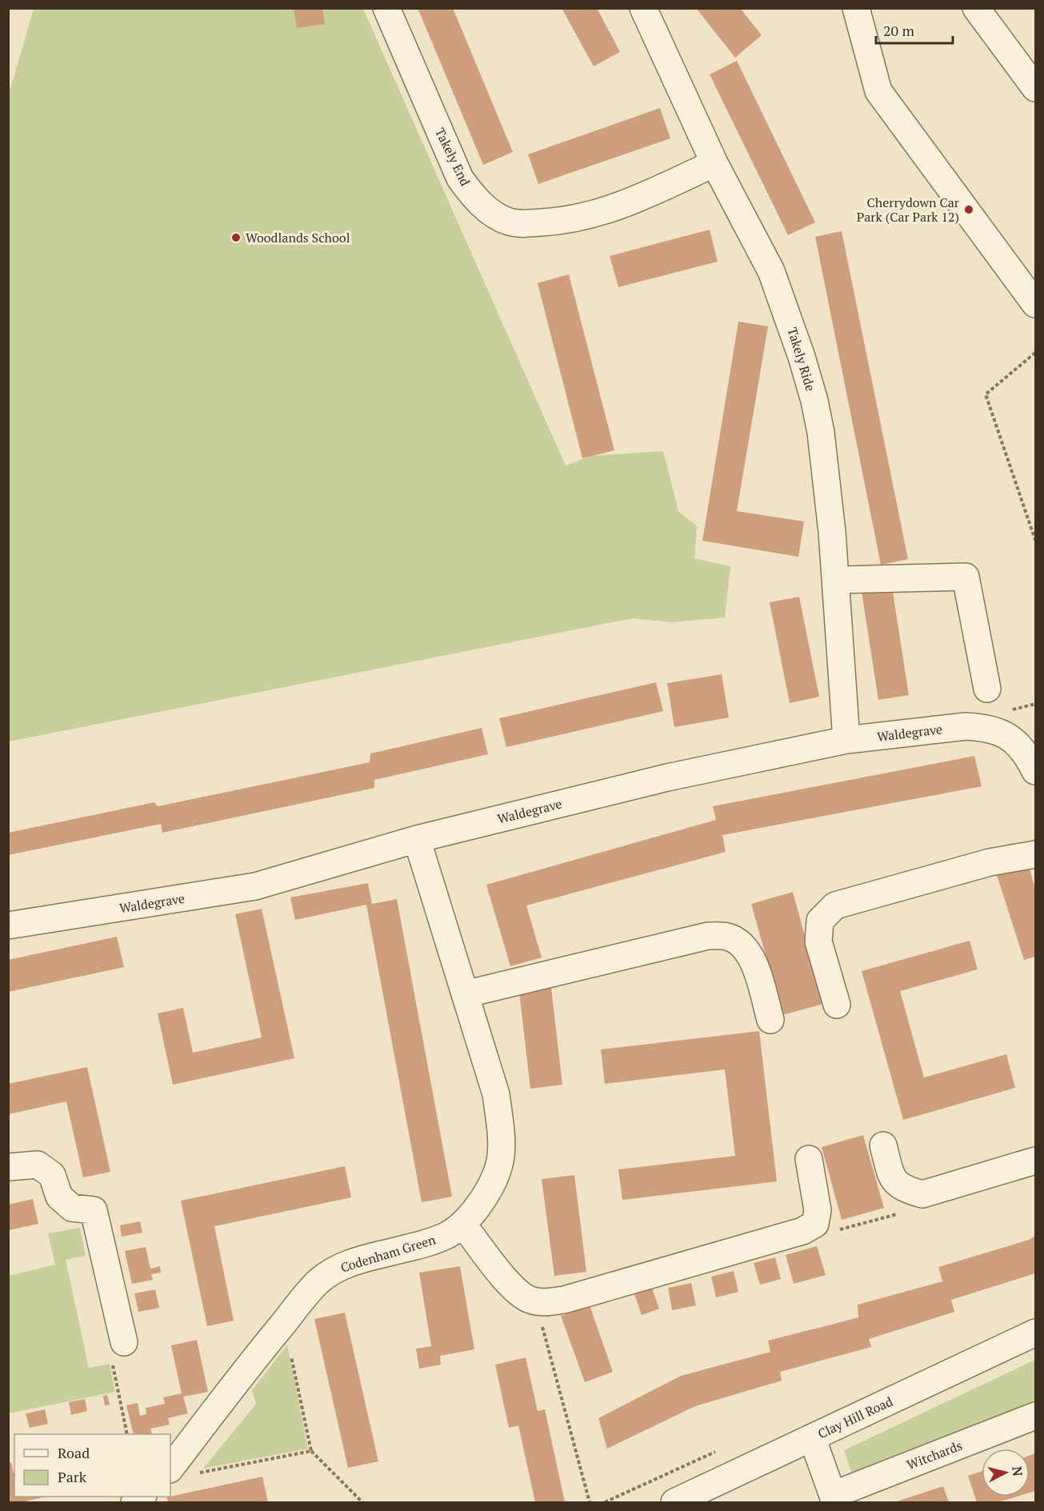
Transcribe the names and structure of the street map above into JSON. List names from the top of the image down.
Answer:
{
  "streets": {
    "street": [
      "Takely End",
      "Takely Ride",
      "Waldegrave",
      "Codenham Green",
      "Clay Hill Road",
      "Witchards"
    ]
  },
  "crossings": [
    ["Takely End", "Takely Ride"],
    ["Takely Ride", "Waldegrave"],
    ["Waldegrave", "Codenham Green"],
    ["Clay Hill Road", "Witchards"]
  ],
  "places": ["Cherrydown Car Park (Car Park 12)", "Woodlands School"],
  "legend": ["Road", "Park"],
  "scale_bar": "20 m",
  "north": "right"
}
